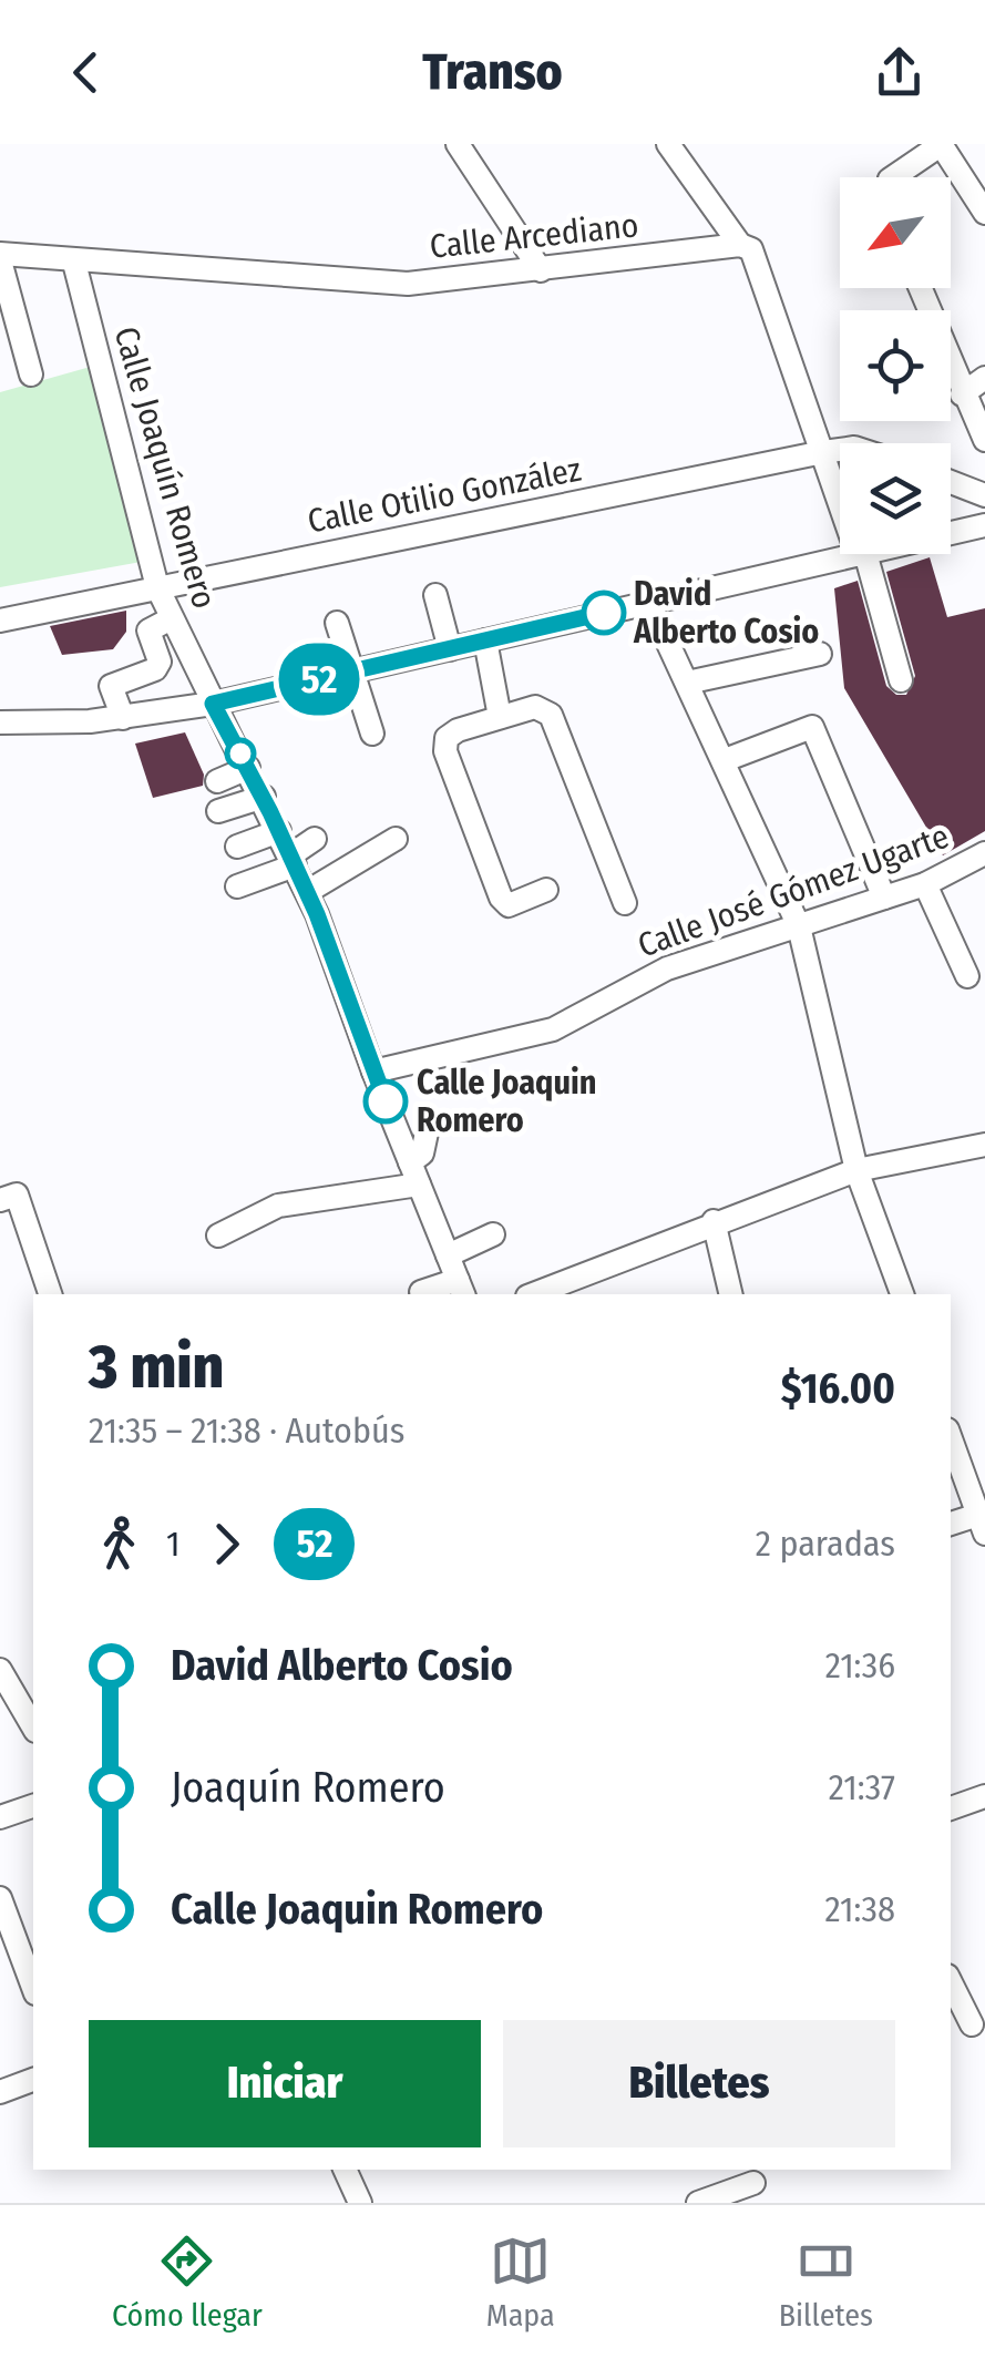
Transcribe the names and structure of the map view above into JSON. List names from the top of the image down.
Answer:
{
  "streets": {
    "street": [
      "Calle Arcediano",
      "Calle Joaquín Romero",
      "Calle Otilio González",
      "Calle José Gómez Ugarte"
    ]
  },
  "crossings": [
    ["Calle Arcediano", "Calle Joaquín Romero"],
    ["Calle Joaquín Romero", "Calle Otilio González"],
    ["Calle Joaquín Romero", "Calle José Gómez Ugarte"]
  ],
  "places": ["David Alberto Cosio", "Calle Joaquin Romero"],
  "lines": ["bus line 52"],
  "north": "bottom left",
  "page": {
    "header": "Transo",
    "on_map": "52",
    "heading": ["3 min", "21:35 – 21:38 · Autobús", "$16.00"],
    "legs": ["1", "52", "2 paradas"],
    "list": [
      {
        "name": "David Alberto Cosio",
        "value": "21:36"
      },
      {
        "name": "Joaquín Romero",
        "value": "21:37"
      },
      {
        "name": "Calle Joaquin Romero",
        "value": "21:38"
      }
    ],
    "buttons": ["Iniciar", "Billetes"],
    "tabs": ["Cómo llegar", "Mapa", "Billetes"]
  }
}
